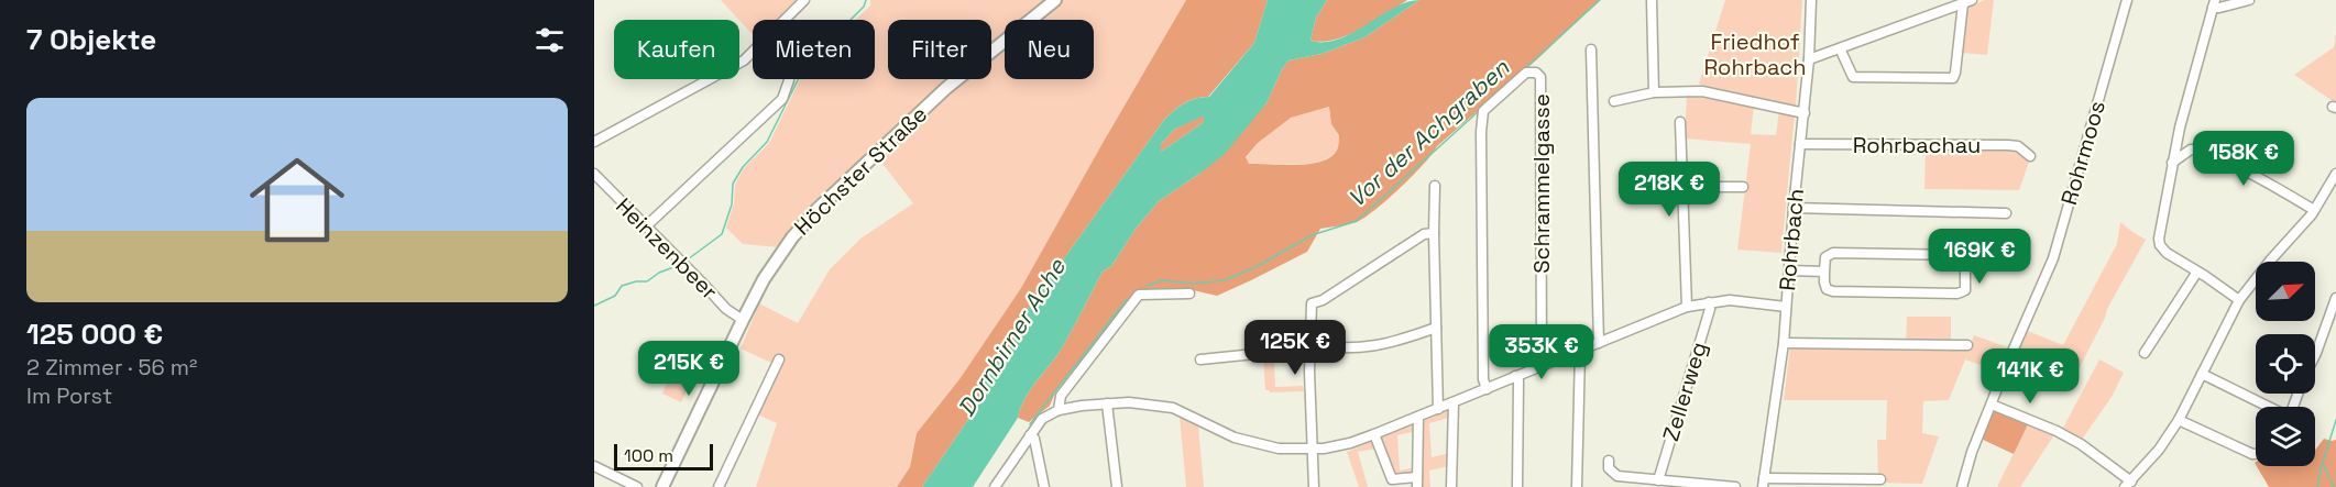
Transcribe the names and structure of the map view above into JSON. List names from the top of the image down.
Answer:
{
  "streets": {
    "main road": ["Höchster Straße"],
    "street": [
      "Rohrbachau",
      "Rohrmoos",
      "Schrammelgasse",
      "Rohrbach",
      "Heinzenbeer",
      "Zellerweg"
    ]
  },
  "crossings": [
    ["Rohrbachau", "Rohrbach"],
    ["Höchster Straße", "Heinzenbeer"]
  ],
  "water": ["Vor der Achgraben", "Dornbirner Ache"],
  "parks": ["Friedhof Rohrbach"],
  "scale_bar": "100 m",
  "north": "top right",
  "page": {
    "heading": "7 Objekte",
    "chip": [
      "Kaufen",
      "Mieten",
      "Filter",
      "Neu"
    ],
    "list": [
      {
        "name": "125 000 €",
        "note": "2 Zimmer · 56 m² · Im Porst"
      }
    ],
    "price": [
      "158K €",
      "218K €",
      "169K €",
      "125K €",
      "353K €",
      "215K €",
      "141K €"
    ],
    "scale": "100 m"
  }
}
